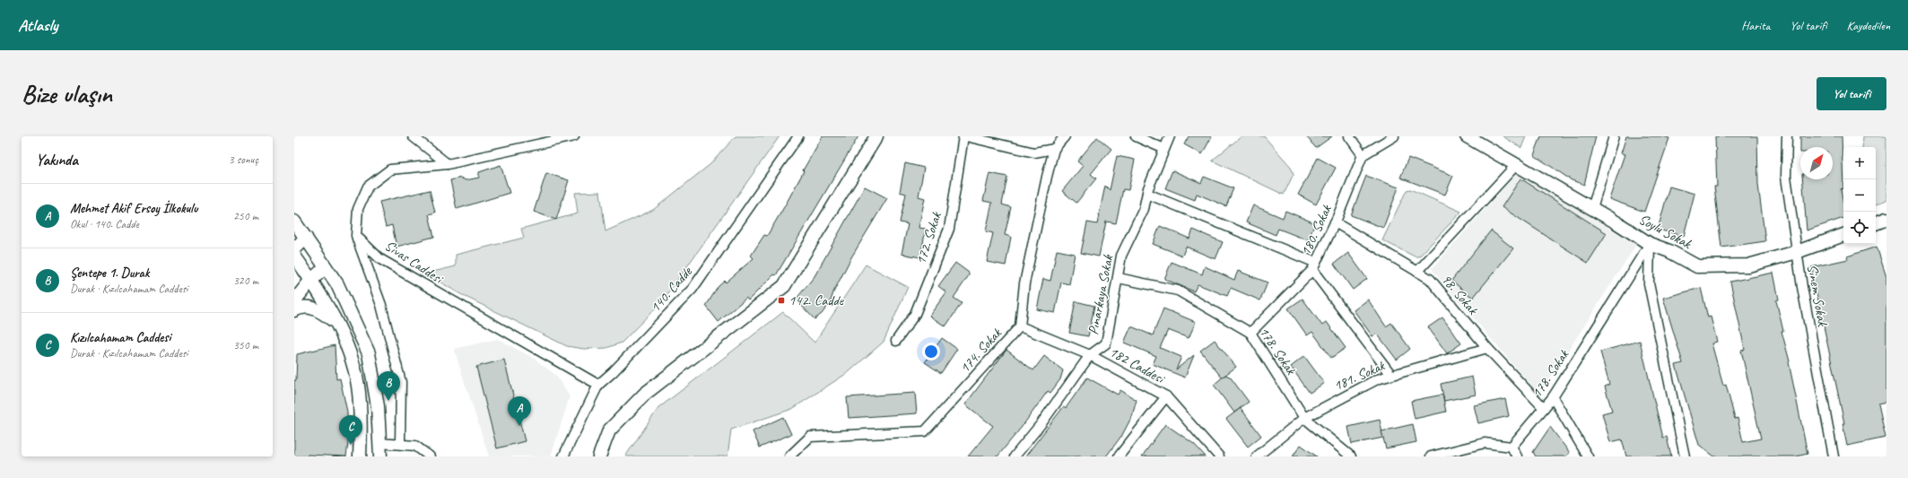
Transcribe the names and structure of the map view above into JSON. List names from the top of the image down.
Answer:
{
  "streets": {
    "street": [
      "180. Sokak",
      "Soylu Sokak",
      "172. Sokak",
      "Sivas Caddesi",
      "140. Cadde",
      "98. Sokak",
      "Pınarkaya Sokak",
      "Sinem Sokak",
      "174. Sokak",
      "178. Sokak",
      "182 Caddesi",
      "181. Sokak"
    ]
  },
  "crossings": [
    ["180. Sokak", "98. Sokak"],
    ["180. Sokak", "178. Sokak"],
    ["Soylu Sokak", "Sinem Sokak"],
    ["Soylu Sokak", "178. Sokak"],
    ["Sivas Caddesi", "140. Cadde"],
    ["98. Sokak", "178. Sokak"],
    ["98. Sokak", "181. Sokak"],
    ["Pınarkaya Sokak", "178. Sokak"],
    ["Pınarkaya Sokak", "182 Caddesi"],
    ["174. Sokak", "182 Caddesi"],
    ["178. Sokak", "181. Sokak"]
  ],
  "places": {
    "transit": ["142. Cadde"]
  },
  "north": "top right",
  "page": {
    "header": "Atlasly",
    "nav": ["Harita", "Yol tarifi", "Kaydedilen"],
    "buttons": "Yol tarifi",
    "title": "Bize ulaşın",
    "heading": ["Yakında", "3 sonuç"],
    "map_buttons": ["+", "−"],
    "list": [
      {
        "mark": "A",
        "name": "Mehmet Akif Ersoy İlkokulu",
        "note": "Okul · 140. Cadde",
        "value": "250 m"
      },
      {
        "mark": "B",
        "name": "Şentepe 1. Durak",
        "note": "Durak · Kızılcahamam Caddesi",
        "value": "320 m"
      },
      {
        "mark": "C",
        "name": "Kızılcahamam Caddesi",
        "note": "Durak · Kızılcahamam Caddesi",
        "value": "350 m"
      }
    ],
    "pins": ["B", "A", "C"]
  }
}
